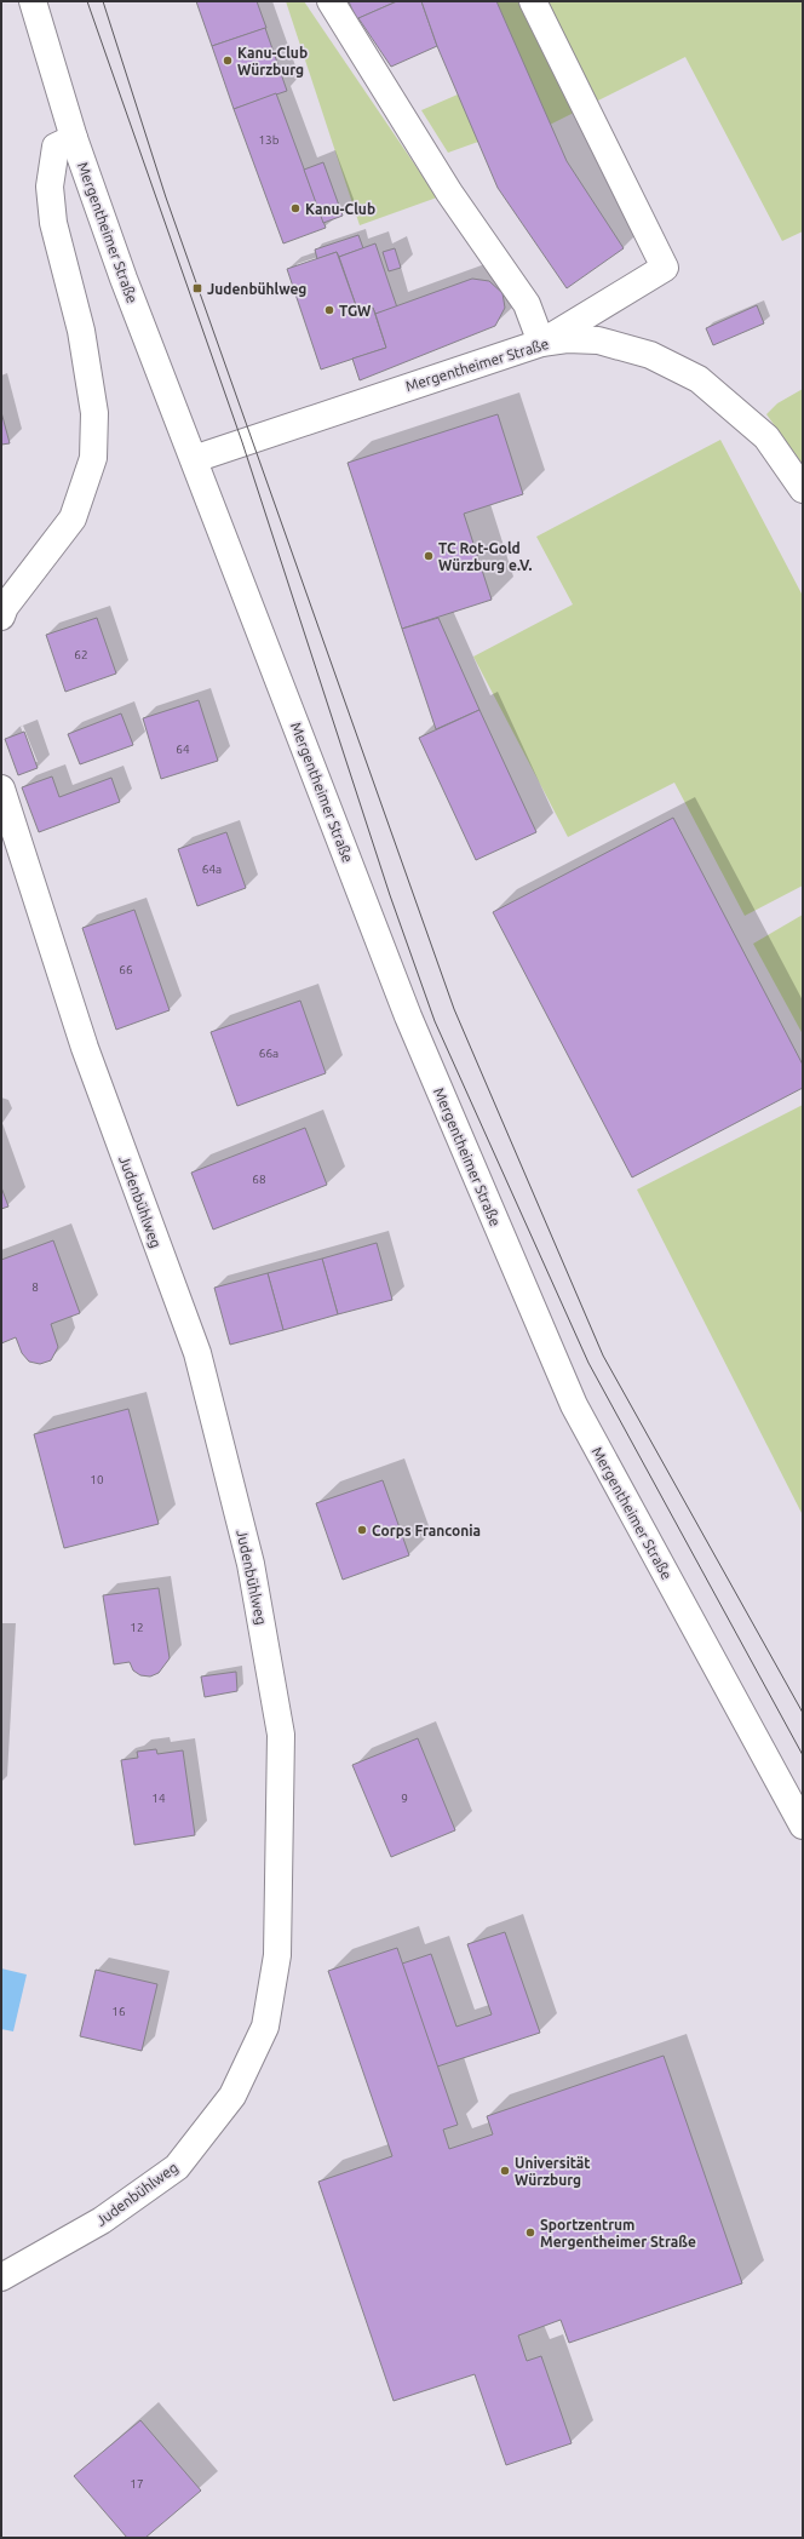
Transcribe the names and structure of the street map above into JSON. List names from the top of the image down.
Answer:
{
  "streets": {
    "street": ["Mergentheimer Straße", "Judenbühlweg"]
  },
  "places": {
    "other": [
      "Kanu-Club Würzburg",
      "Kanu-Club",
      "TGW",
      "TC Rot-Gold Würzburg e.V.",
      "Corps Franconia",
      "Universität Würzburg",
      "Sportzentrum Mergentheimer Straße"
    ],
    "transit": ["Judenbühlweg"]
  },
  "house_numbers": [
    "13b",
    "62",
    "64",
    "64a",
    "66",
    "66a",
    "68",
    "8",
    "10",
    "12",
    "14",
    "9",
    "16",
    "17"
  ]
}
